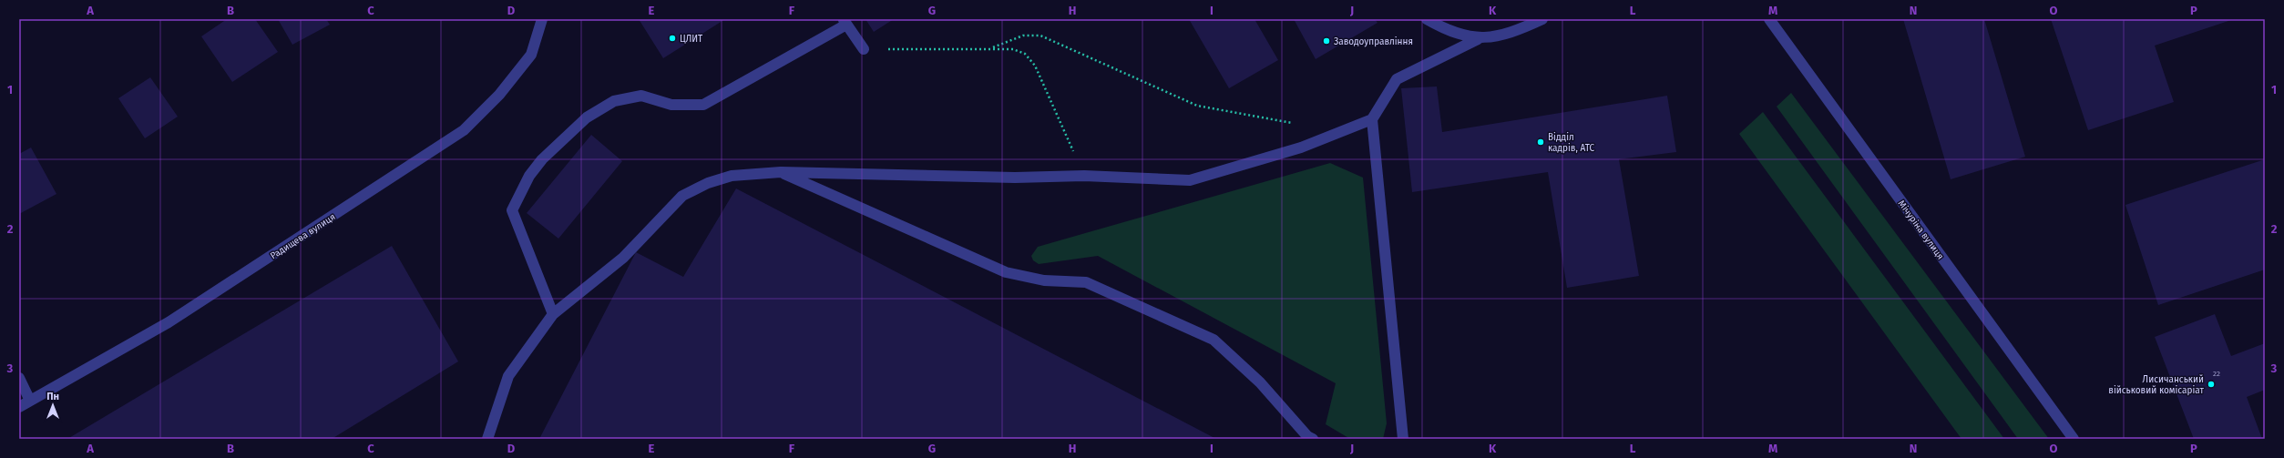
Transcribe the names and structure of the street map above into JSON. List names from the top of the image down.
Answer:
{
  "streets": {
    "street": ["Мічуріна вулиця", "Радищева вулиця"]
  },
  "places": [
    "ЦЛИТ",
    "Заводоуправління",
    "Відділ кадрів, АТС",
    "Лисичанський військовий комісаріат"
  ],
  "house_numbers": ["22"],
  "north": "top",
  "grid": {
    "columns": [
      "A",
      "B",
      "C",
      "D",
      "E",
      "F",
      "G",
      "H",
      "I",
      "J",
      "K",
      "L",
      "M",
      "N",
      "O",
      "P"
    ],
    "rows": ["1", "2", "3"]
  }
}
